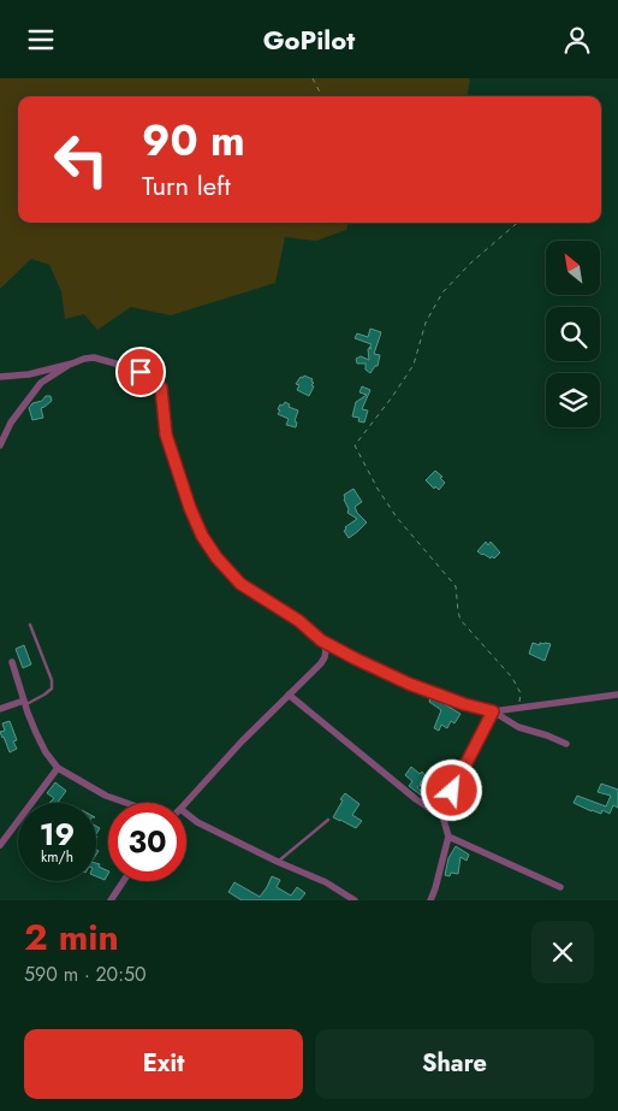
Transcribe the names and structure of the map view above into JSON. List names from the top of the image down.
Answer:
{
  "north": "top left",
  "page": {
    "header": "GoPilot",
    "turn": ["90 m", "Turn left"],
    "speed": "19 km/h",
    "limit": "30",
    "heading": ["2 min", "590 m · 20:50"],
    "buttons": ["Exit", "Share"]
  }
}
